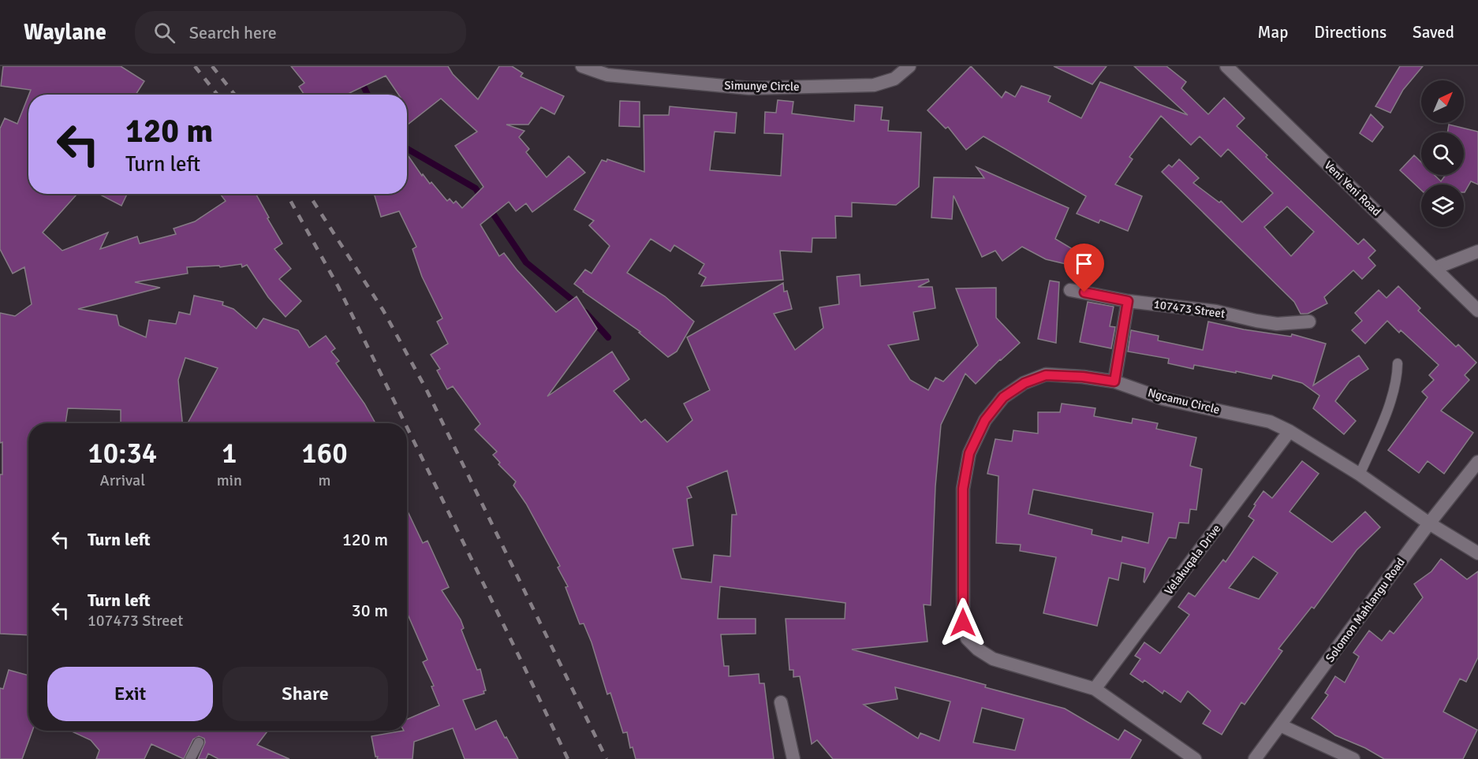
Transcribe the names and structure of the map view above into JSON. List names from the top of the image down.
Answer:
{
  "streets": {
    "street": [
      "Simunye Circle",
      "Veni Yeni Road",
      "107473 Street",
      "Ngcamu Circle",
      "Velakuqala Drive",
      "Solomon Mahlangu Road"
    ]
  },
  "crossings": [
    ["Ngcamu Circle", "Velakuqala Drive"],
    ["Ngcamu Circle", "Solomon Mahlangu Road"]
  ],
  "north": "top right",
  "page": {
    "header": "Waylane",
    "search": "Search here",
    "nav": ["Map", "Directions", "Saved"],
    "turn": ["120 m", "Turn left"],
    "eta": [
      "10:34",
      "Arrival",
      "1",
      "min",
      "160",
      "m"
    ],
    "list": [
      {
        "name": "Turn left",
        "value": "120 m"
      },
      {
        "name": "Turn left",
        "note": "107473 Street",
        "value": "30 m"
      }
    ],
    "buttons": ["Exit", "Share"]
  }
}
